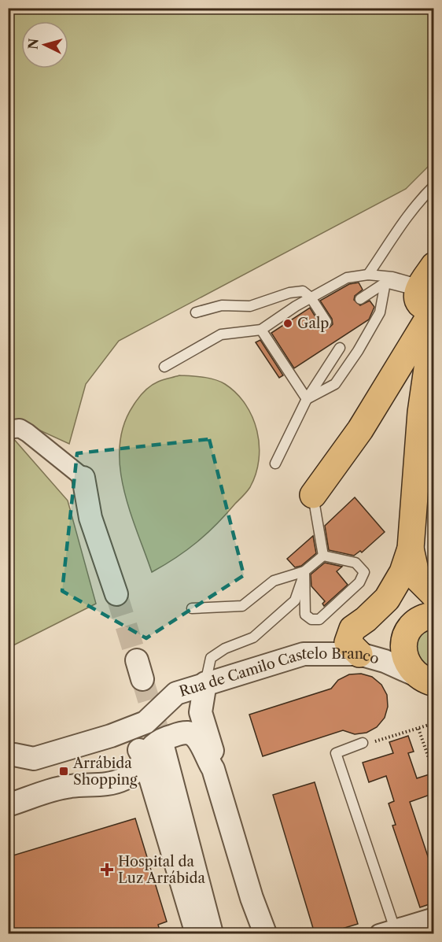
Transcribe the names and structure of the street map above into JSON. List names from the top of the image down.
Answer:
{
  "streets": {
    "main road": ["Rua de Camilo Castelo Branco"]
  },
  "places": {
    "other": ["Galp"],
    "transit": ["Arrábida Shopping"],
    "health": ["Hospital da Luz Arrábida"]
  },
  "north": "left"
}
